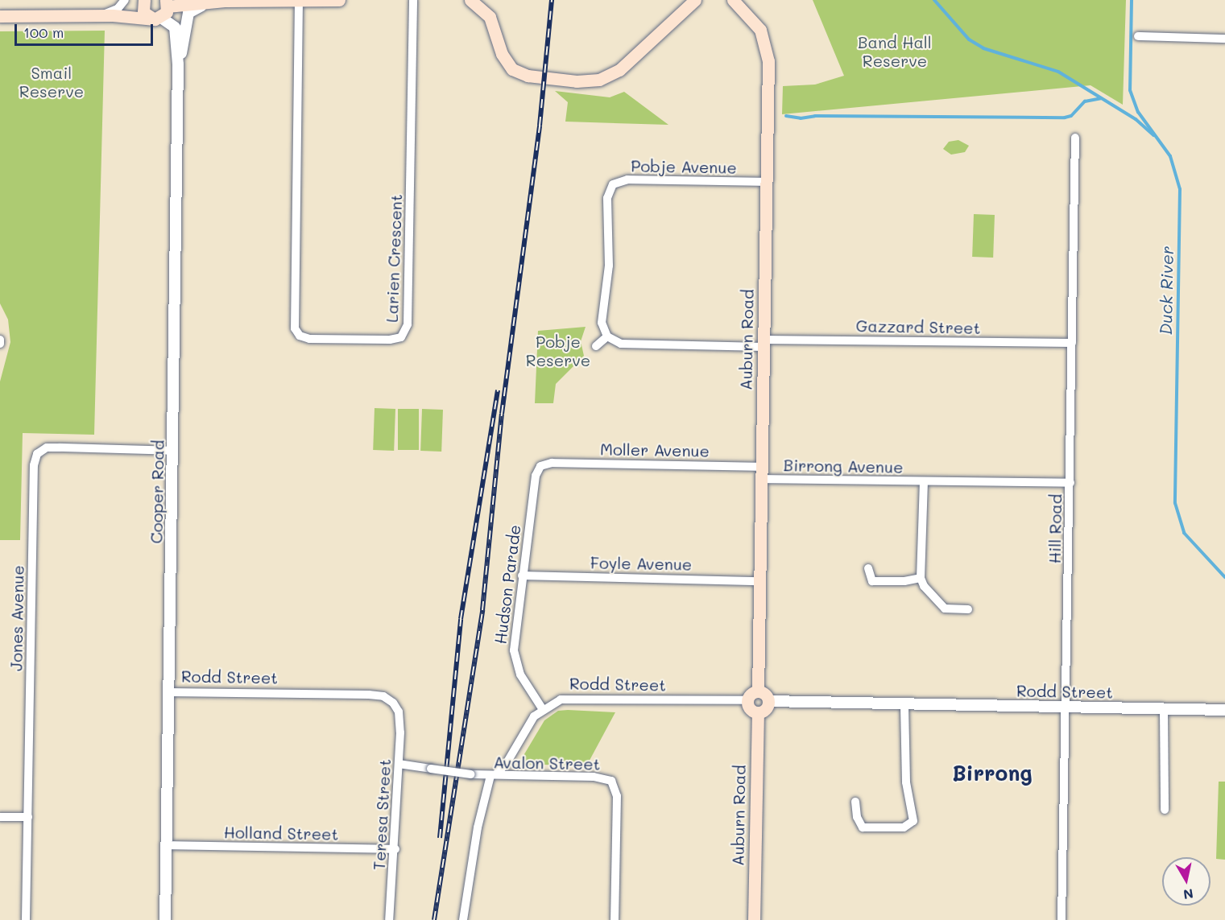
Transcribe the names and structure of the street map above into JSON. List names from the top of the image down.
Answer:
{
  "streets": {
    "main road": ["Auburn Road"],
    "street": [
      "Pobje Avenue",
      "Larien Crescent",
      "Gazzard Street",
      "Moller Avenue",
      "Birrong Avenue",
      "Cooper Road",
      "Hill Road",
      "Foyle Avenue",
      "Hudson Parade",
      "Jones Avenue",
      "Rodd Street",
      "Avalon Street",
      "Teresa Street",
      "Holland Street"
    ]
  },
  "crossings": [
    ["Pobje Avenue", "Auburn Road"],
    ["Gazzard Street", "Auburn Road"],
    ["Gazzard Street", "Hill Road"],
    ["Auburn Road", "Moller Avenue"],
    ["Auburn Road", "Birrong Avenue"],
    ["Auburn Road", "Foyle Avenue"],
    ["Auburn Road", "Rodd Street"],
    ["Moller Avenue", "Birrong Avenue"],
    ["Moller Avenue", "Hudson Parade"],
    ["Birrong Avenue", "Hill Road"],
    ["Cooper Road", "Jones Avenue"],
    ["Cooper Road", "Rodd Street"],
    ["Cooper Road", "Holland Street"],
    ["Hill Road", "Rodd Street"],
    ["Foyle Avenue", "Hudson Parade"],
    ["Hudson Parade", "Rodd Street"],
    ["Rodd Street", "Teresa Street"],
    ["Avalon Street", "Teresa Street"],
    ["Teresa Street", "Holland Street"]
  ],
  "districts": ["Birrong"],
  "water": ["Duck River"],
  "parks": ["Band Hall Reserve", "Smail Reserve", "Pobje Reserve"],
  "scale_bar": "100 m",
  "north": "bottom"
}
